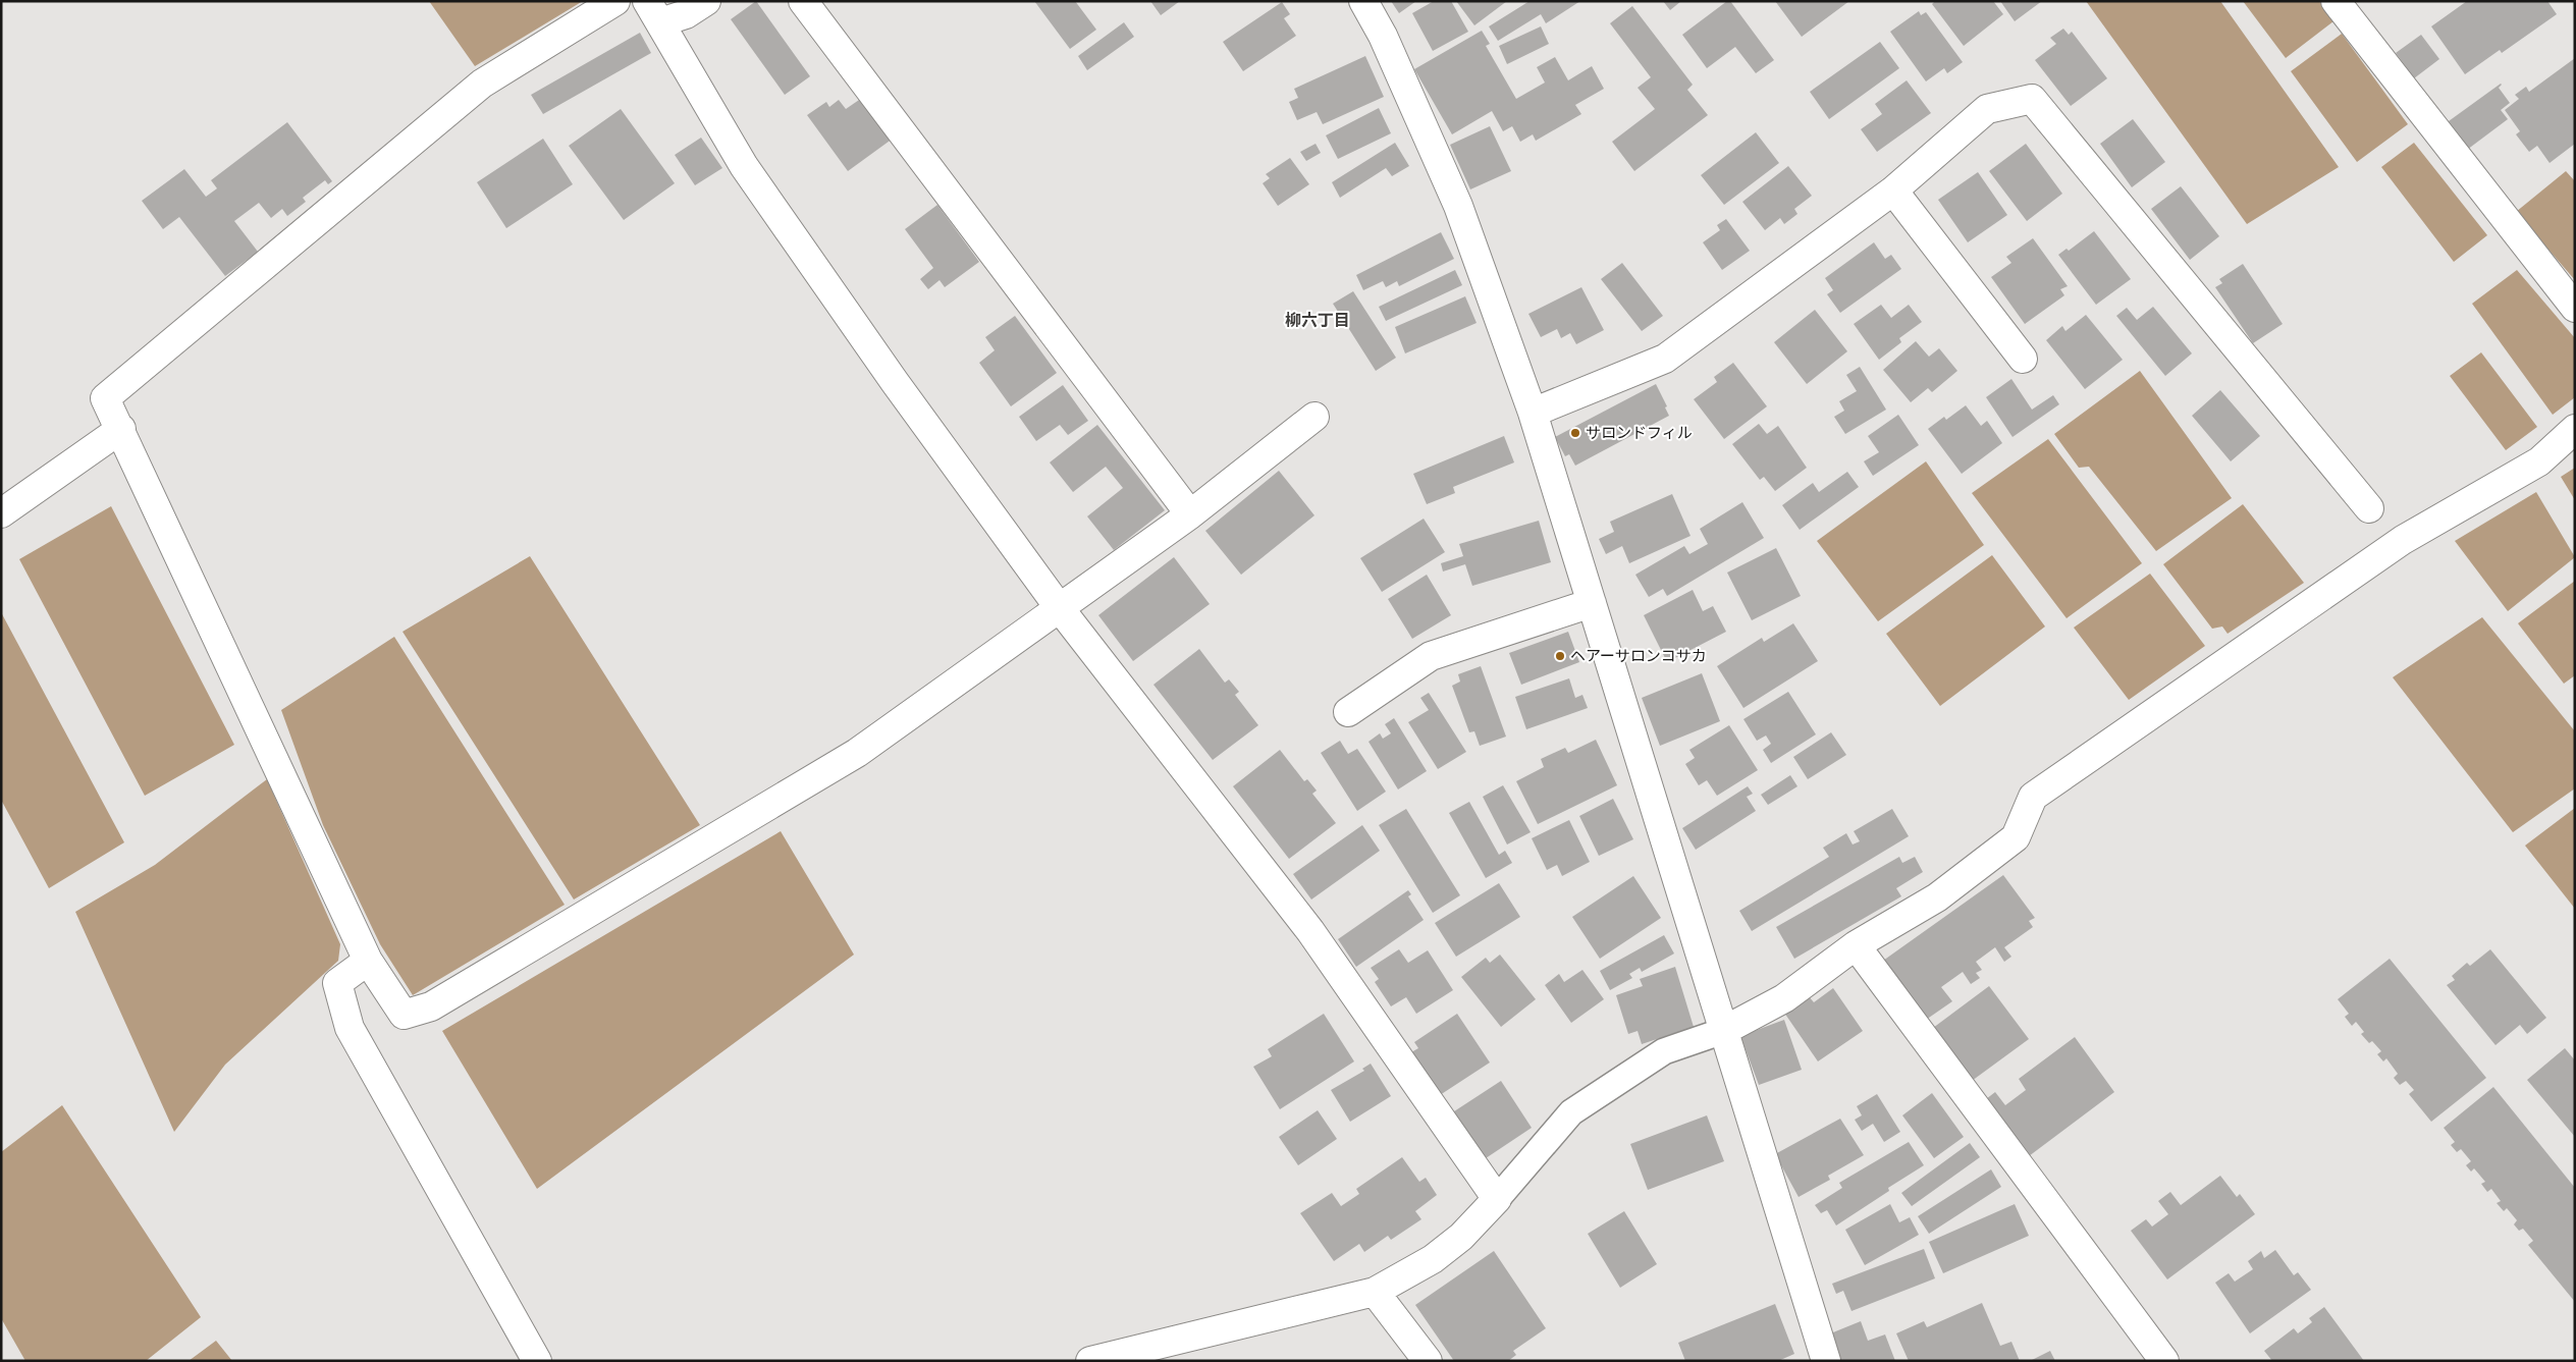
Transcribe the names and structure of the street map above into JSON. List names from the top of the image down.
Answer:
{
  "districts": ["柳六丁目"],
  "places": ["サロンドフィル", "ヘアーサロンコサカ"]
}
